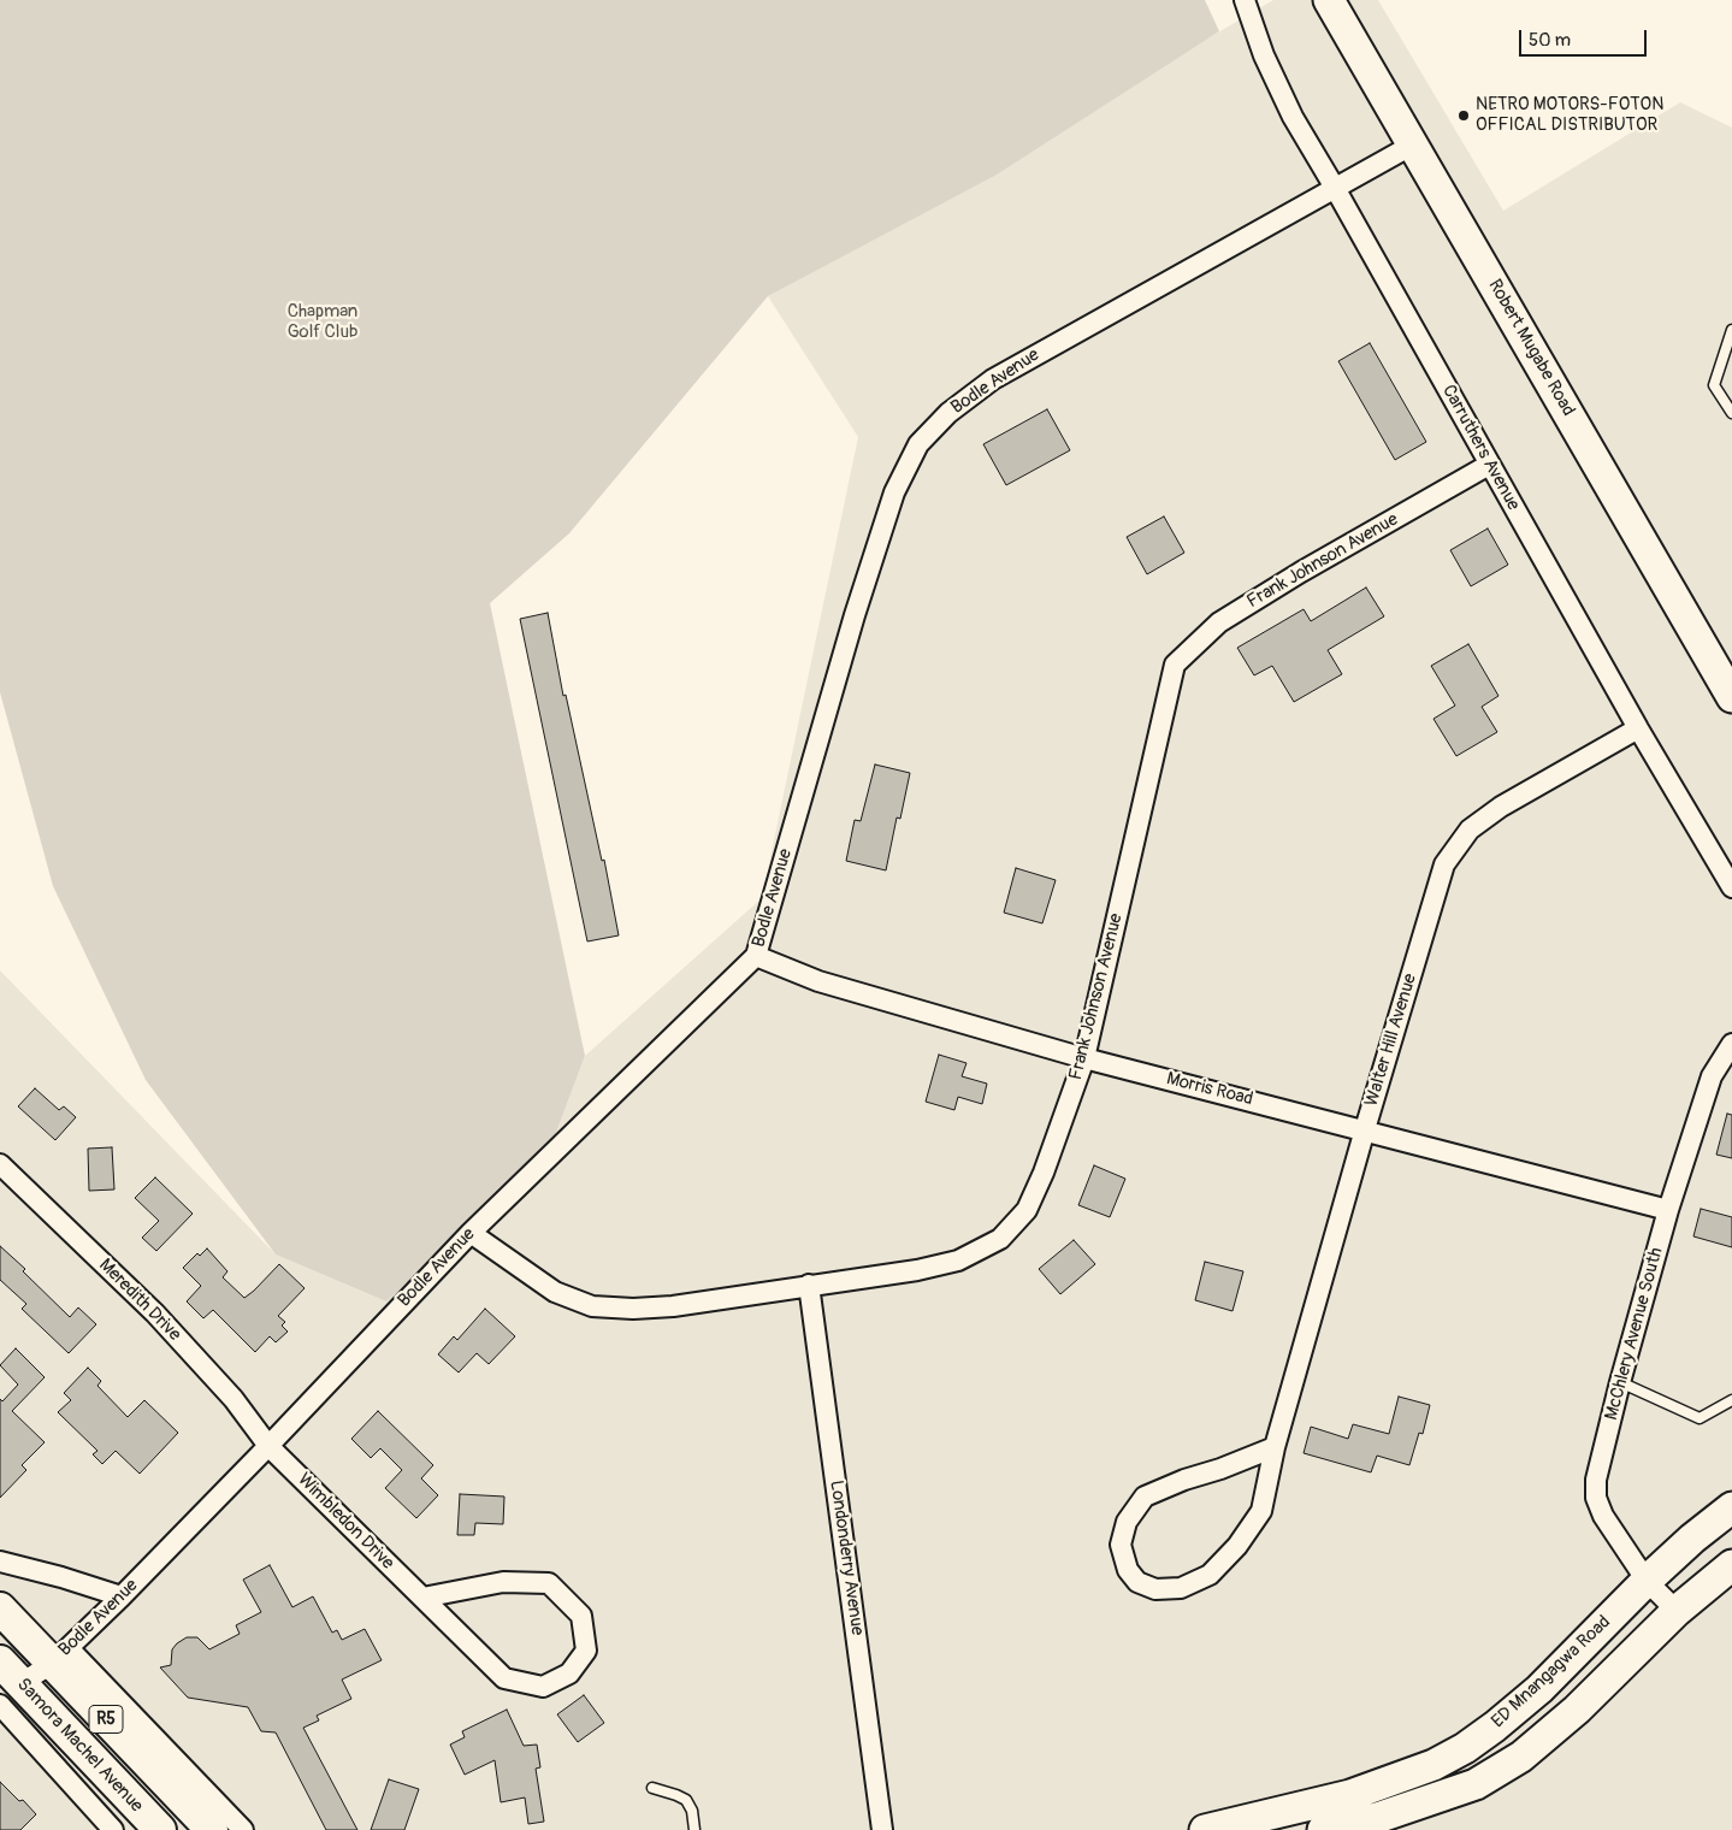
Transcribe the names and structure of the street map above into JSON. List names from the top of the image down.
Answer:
{
  "streets": {
    "highway": ["R5", "Samora Machel Avenue"],
    "main road": ["Robert Mugabe Road", "ED Mnangagwa Road"],
    "street": [
      "Bodle Avenue",
      "Carruthers Avenue",
      "Frank Johnson Avenue",
      "Walter Hill Avenue",
      "Morris Road",
      "Meredith Drive",
      "McChlery Avenue South",
      "Wimbledon Drive",
      "Londonderry Avenue"
    ]
  },
  "crossings": [
    ["Robert Mugabe Road", "Bodle Avenue"],
    ["Bodle Avenue", "Carruthers Avenue"],
    ["Bodle Avenue", "Frank Johnson Avenue"],
    ["Bodle Avenue", "Morris Road"],
    ["Bodle Avenue", "Meredith Drive"],
    ["Bodle Avenue", "Wimbledon Drive"],
    ["Bodle Avenue", "Samora Machel Avenue"],
    ["Carruthers Avenue", "Frank Johnson Avenue"],
    ["Carruthers Avenue", "Walter Hill Avenue"],
    ["Frank Johnson Avenue", "Morris Road"],
    ["Frank Johnson Avenue", "Londonderry Avenue"],
    ["Walter Hill Avenue", "Morris Road"],
    ["Morris Road", "McChlery Avenue South"],
    ["Meredith Drive", "Wimbledon Drive"],
    ["McChlery Avenue South", "ED Mnangagwa Road"]
  ],
  "parks": ["Chapman Golf Club"],
  "places": ["NETRO MOTORS-FOTON OFFICAL DISTRIBUTOR"],
  "scale_bar": "50 m"
}
